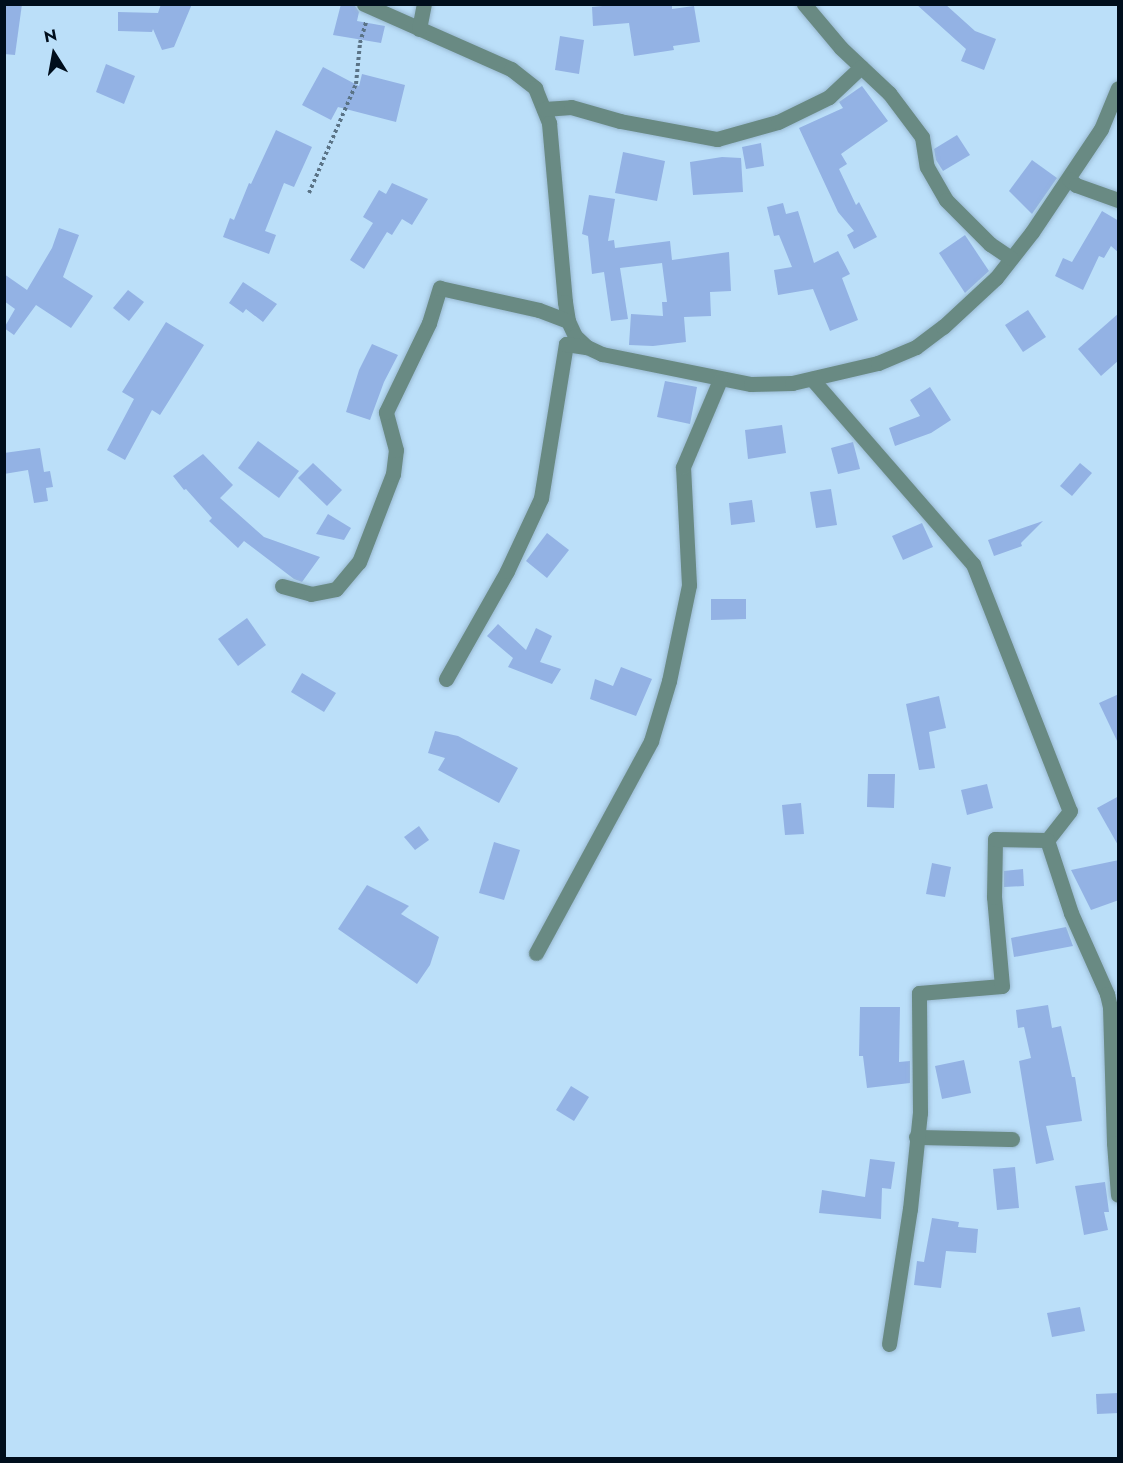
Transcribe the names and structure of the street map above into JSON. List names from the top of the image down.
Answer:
{
  "north": "top"
}
